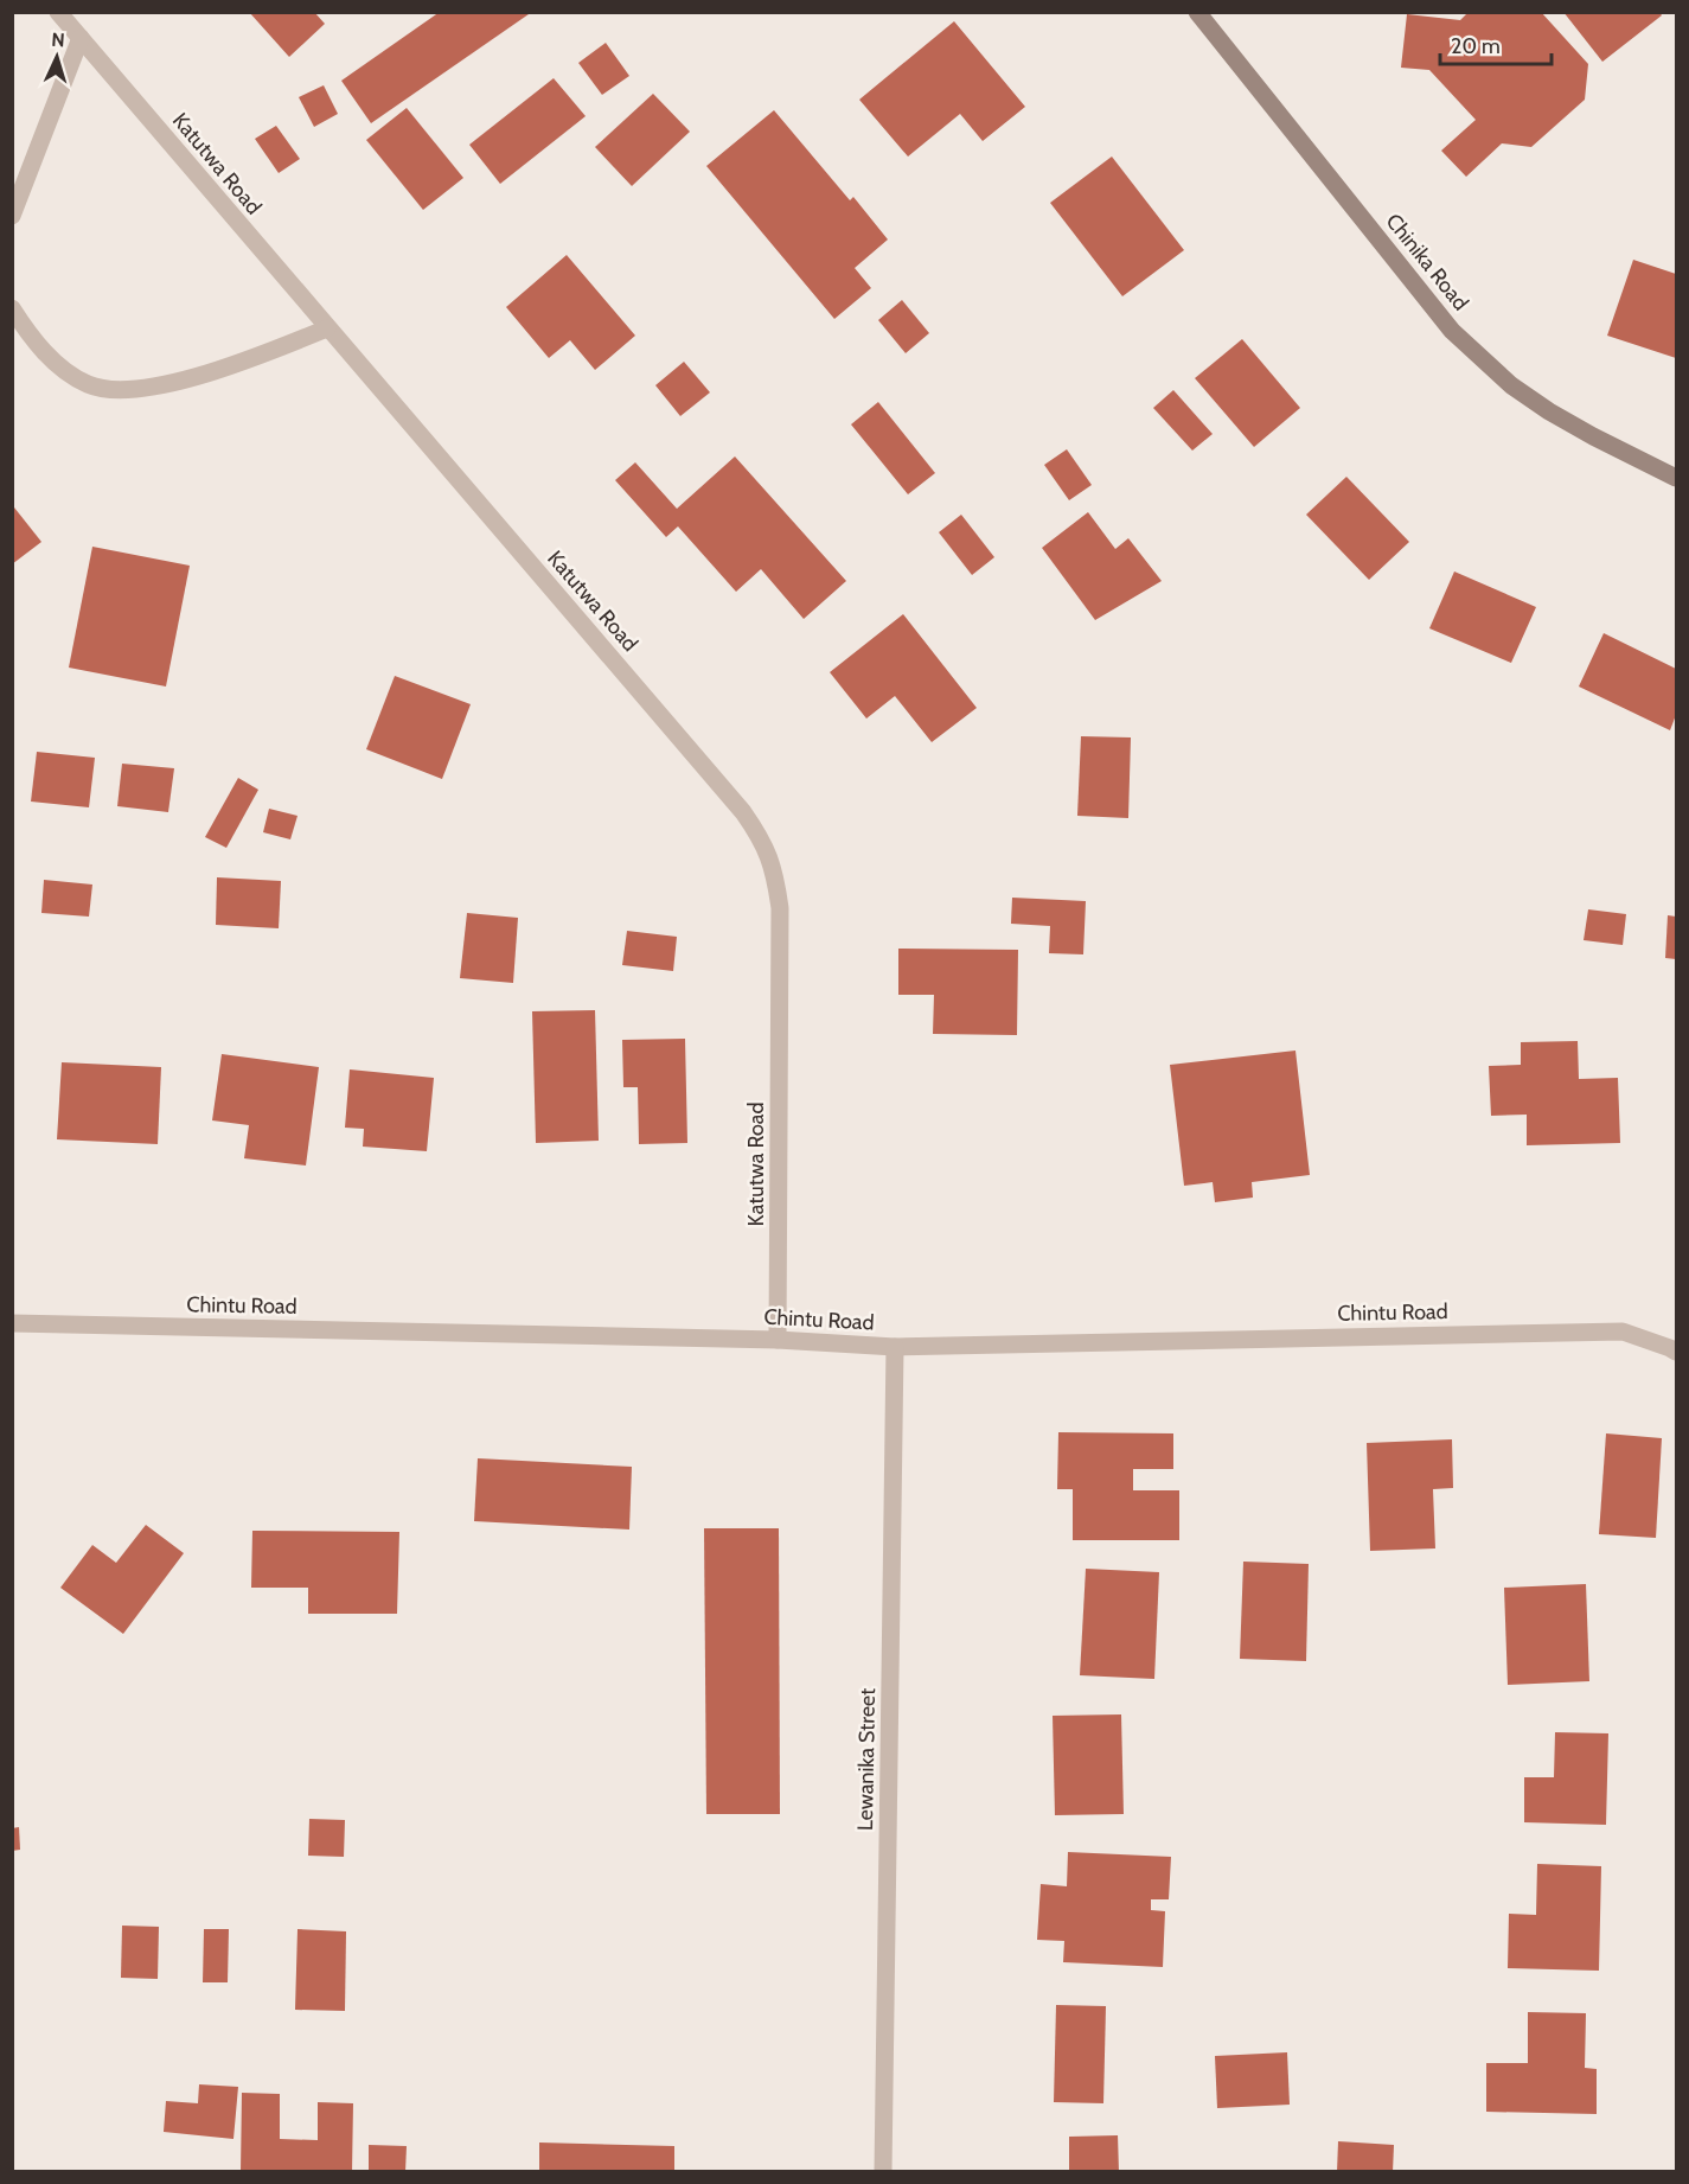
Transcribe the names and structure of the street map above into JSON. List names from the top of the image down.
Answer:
{
  "streets": {
    "main road": ["Chinika Road"],
    "street": ["Katutwa Road", "Chintu Road", "Lewanika Street"]
  },
  "crossings": [
    ["Katutwa Road", "Chintu Road"],
    ["Chintu Road", "Lewanika Street"]
  ],
  "scale_bar": "20 m",
  "north": "top"
}
